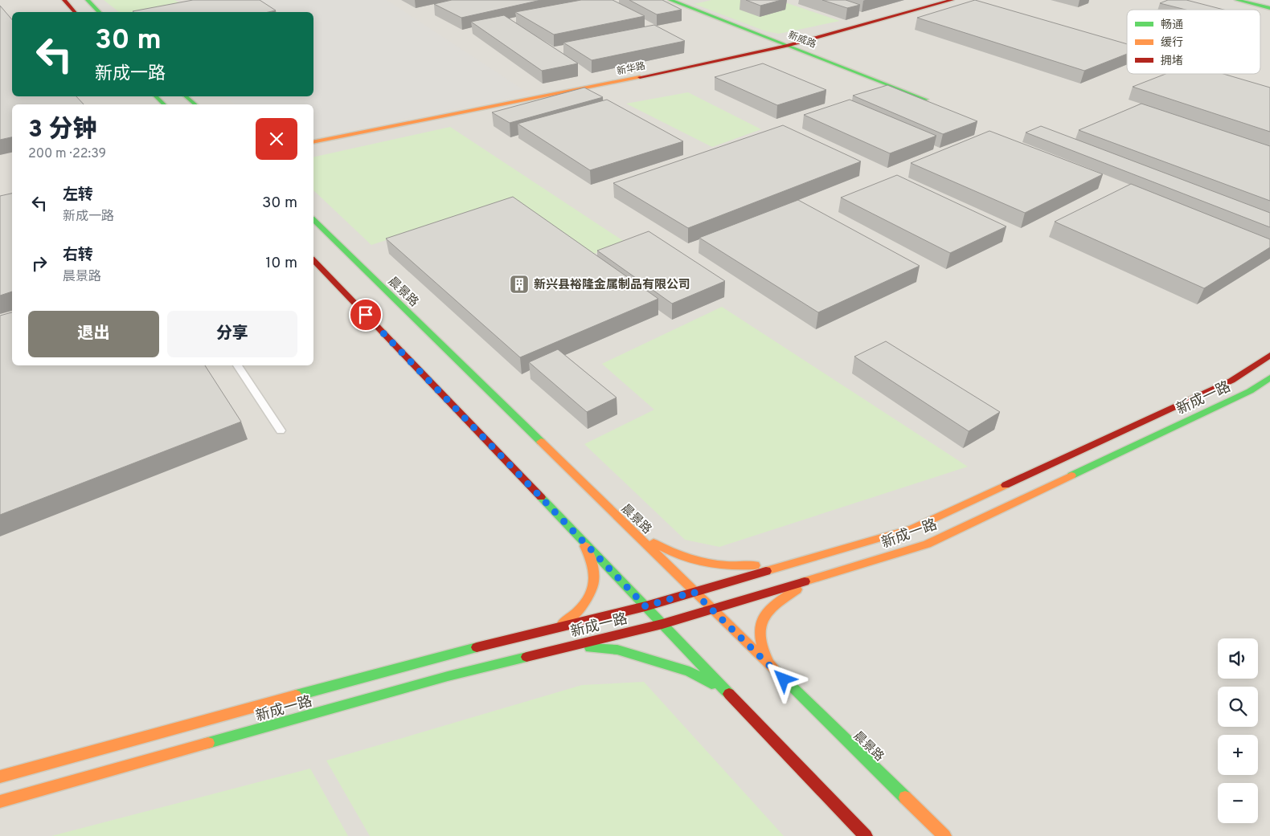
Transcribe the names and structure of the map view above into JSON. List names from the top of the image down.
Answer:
{
  "streets": {
    "street": [
      "新威路",
      "新华路",
      "晨景路",
      "新成一路"
    ]
  },
  "crossings": [
    ["新威路", "新华路"],
    ["晨景路", "新成一路"]
  ],
  "places": {
    "building": ["新兴县裕隆金属制品有限公司"]
  },
  "legend": ["畅通", "缓行", "拥堵"],
  "page": {
    "turn": ["30 m", "新成一路"],
    "heading": ["3 分钟", "200 m · 22:39"],
    "list": [
      {
        "name": "左转",
        "note": "新成一路",
        "value": "30 m"
      },
      {
        "name": "右转",
        "note": "晨景路",
        "value": "10 m"
      }
    ],
    "buttons": ["退出", "分享"],
    "map_buttons": ["+", "−"]
  }
}
